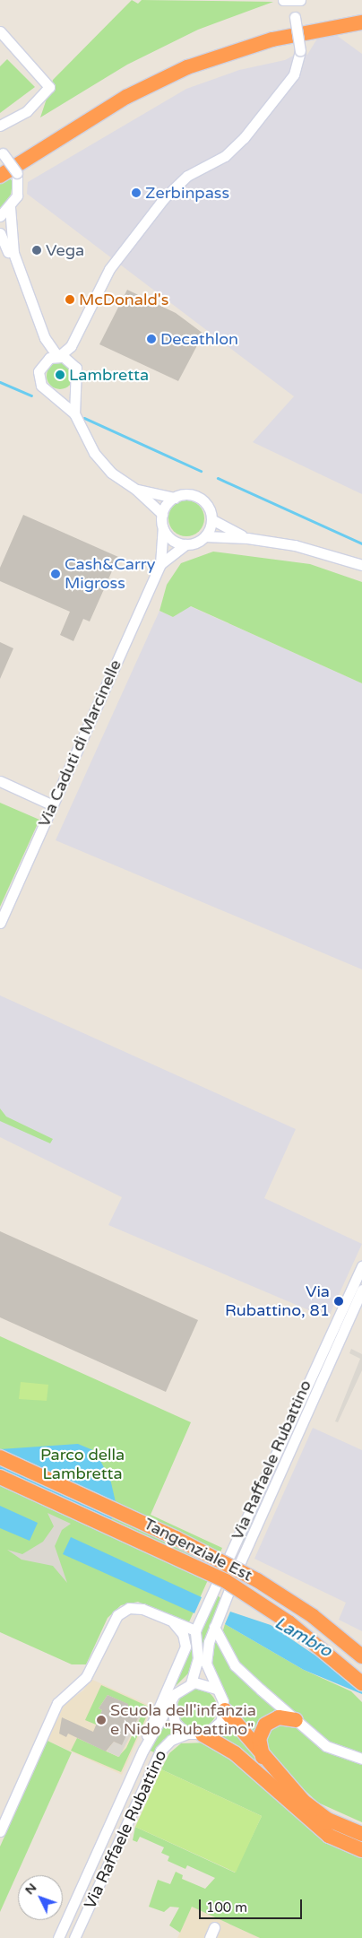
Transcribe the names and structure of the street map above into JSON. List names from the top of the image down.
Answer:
{
  "streets": {
    "highway": ["Tangenziale Est"],
    "street": ["Via Caduti di Marcinelle", "Via Raffaele Rubattino"]
  },
  "water": ["Lambro"],
  "parks": ["Parco della Lambretta"],
  "places": [
    "Zerbinpass",
    "Vega",
    "McDonald's",
    "Decathlon",
    "Lambretta",
    "Cash&Carry Migross",
    "Via Rubattino, 81",
    "Scuola dell'infanzia e Nido \"Rubattino\""
  ],
  "scale_bar": "100 m",
  "north": "top left"
}
